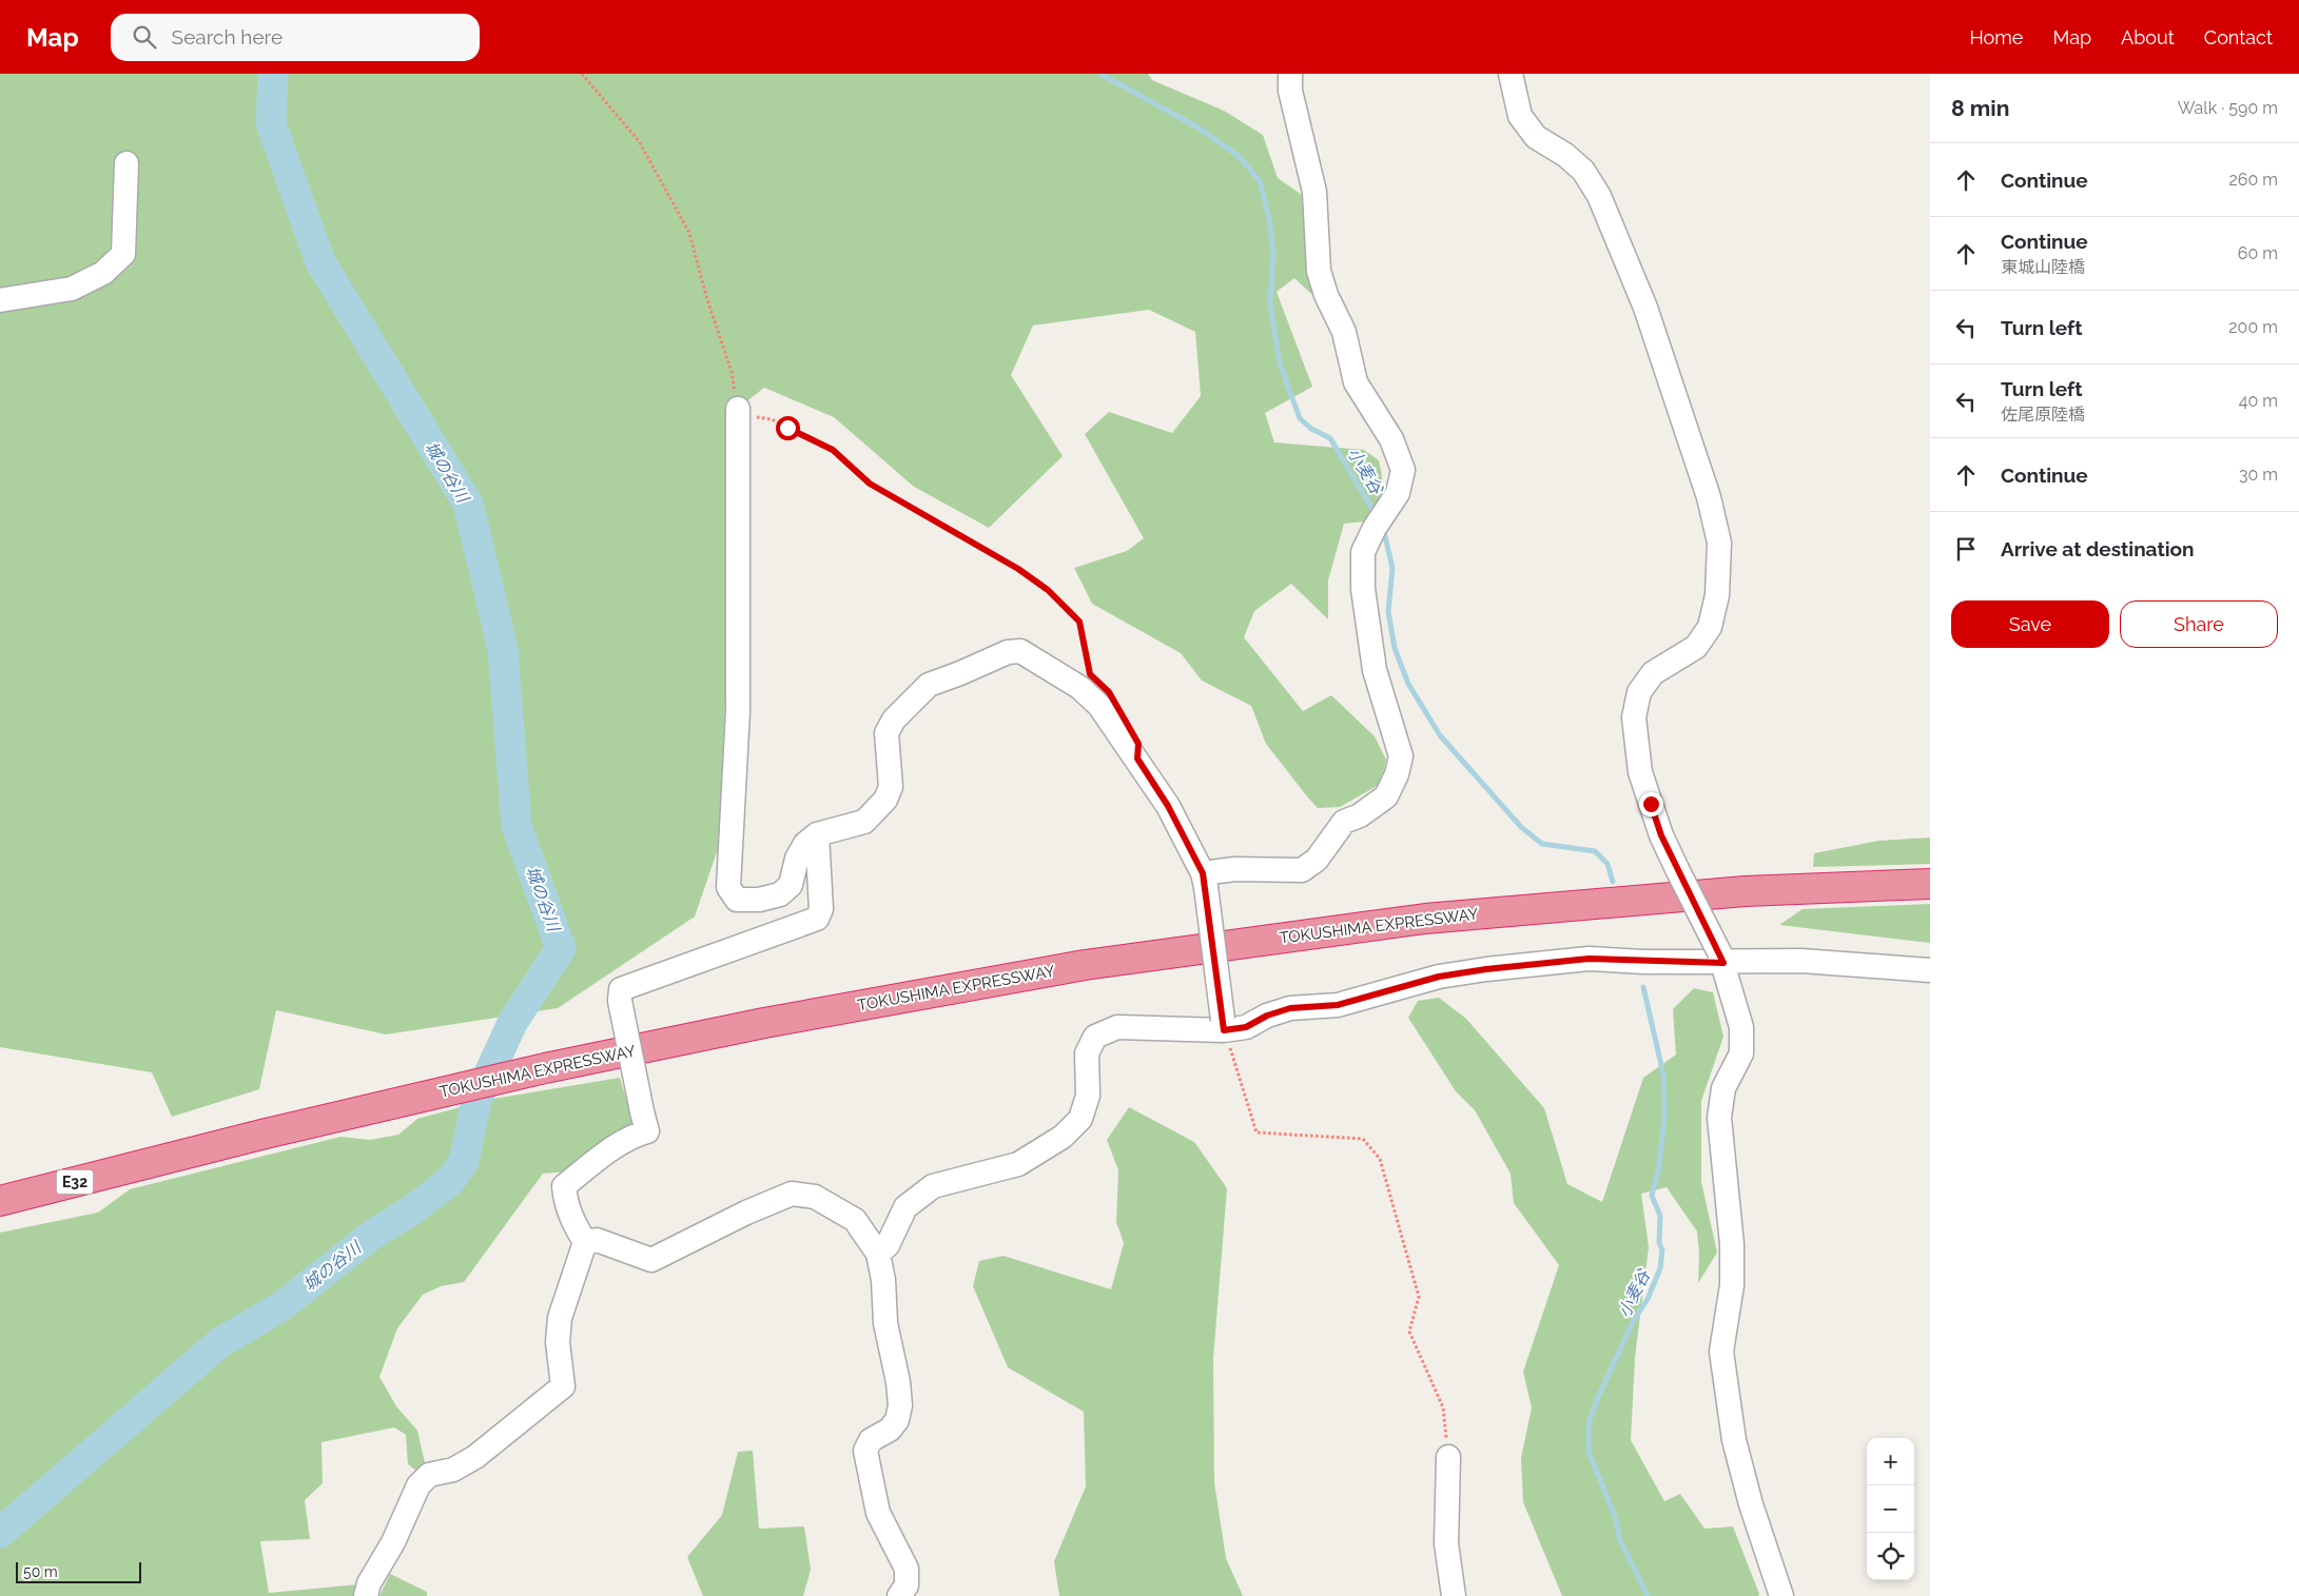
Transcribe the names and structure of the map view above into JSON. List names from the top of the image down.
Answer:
{
  "streets": {
    "highway": ["TOKUSHIMA EXPRESSWAY", "E32"]
  },
  "water": ["小麦谷", "城の谷川"],
  "scale_bar": "50 m",
  "page": {
    "header": "Map",
    "search": "Search here",
    "nav": [
      "Home",
      "Map",
      "About",
      "Contact"
    ],
    "heading": ["8 min", "Walk · 590 m"],
    "list": [
      ["Continue", "260 m"],
      ["Continue", "東城山陸橋", "60 m"],
      ["Turn left", "200 m"],
      ["Turn left", "佐尾原陸橋", "40 m"],
      ["Continue", "30 m"],
      "Arrive at destination"
    ],
    "buttons": ["Save", "Share"],
    "map_buttons": ["+", "−"],
    "scale": "50 m"
  }
}
